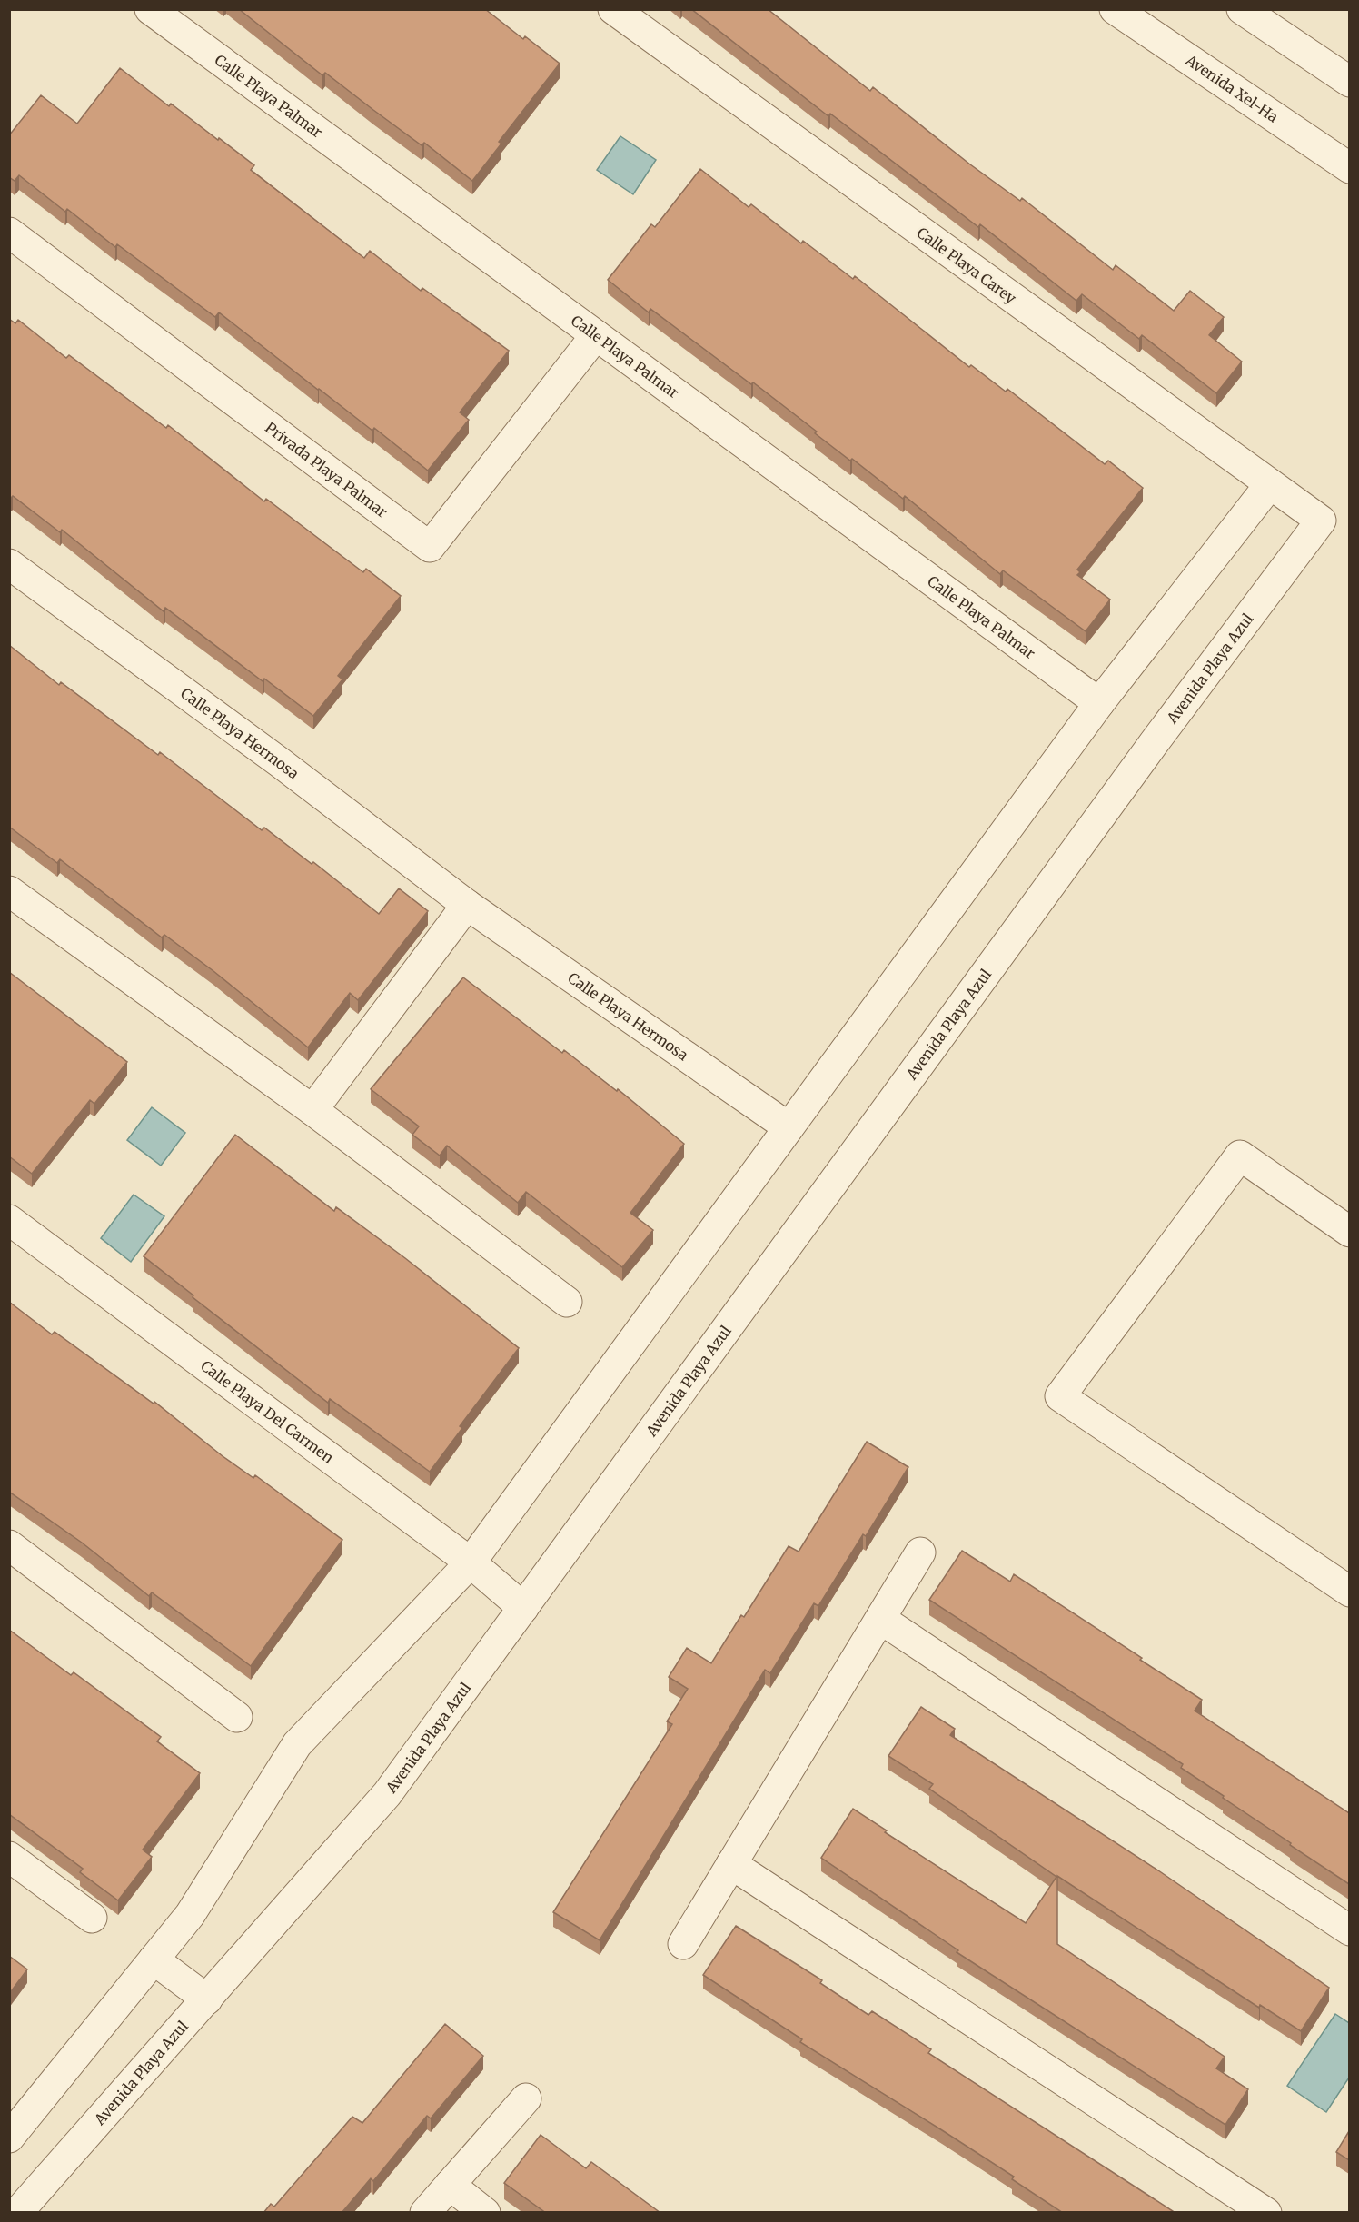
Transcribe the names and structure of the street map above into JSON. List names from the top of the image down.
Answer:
{
  "streets": {
    "street": [
      "Avenida Xel-Ha",
      "Calle Playa Palmar",
      "Calle Playa Carey",
      "Privada Playa Palmar",
      "Avenida Playa Azul",
      "Calle Playa Hermosa",
      "Calle Playa Del Carmen"
    ]
  },
  "crossings": [
    ["Calle Playa Palmar", "Privada Playa Palmar"],
    ["Calle Playa Carey", "Avenida Playa Azul"],
    ["Avenida Playa Azul", "Calle Playa Del Carmen"]
  ]
}
